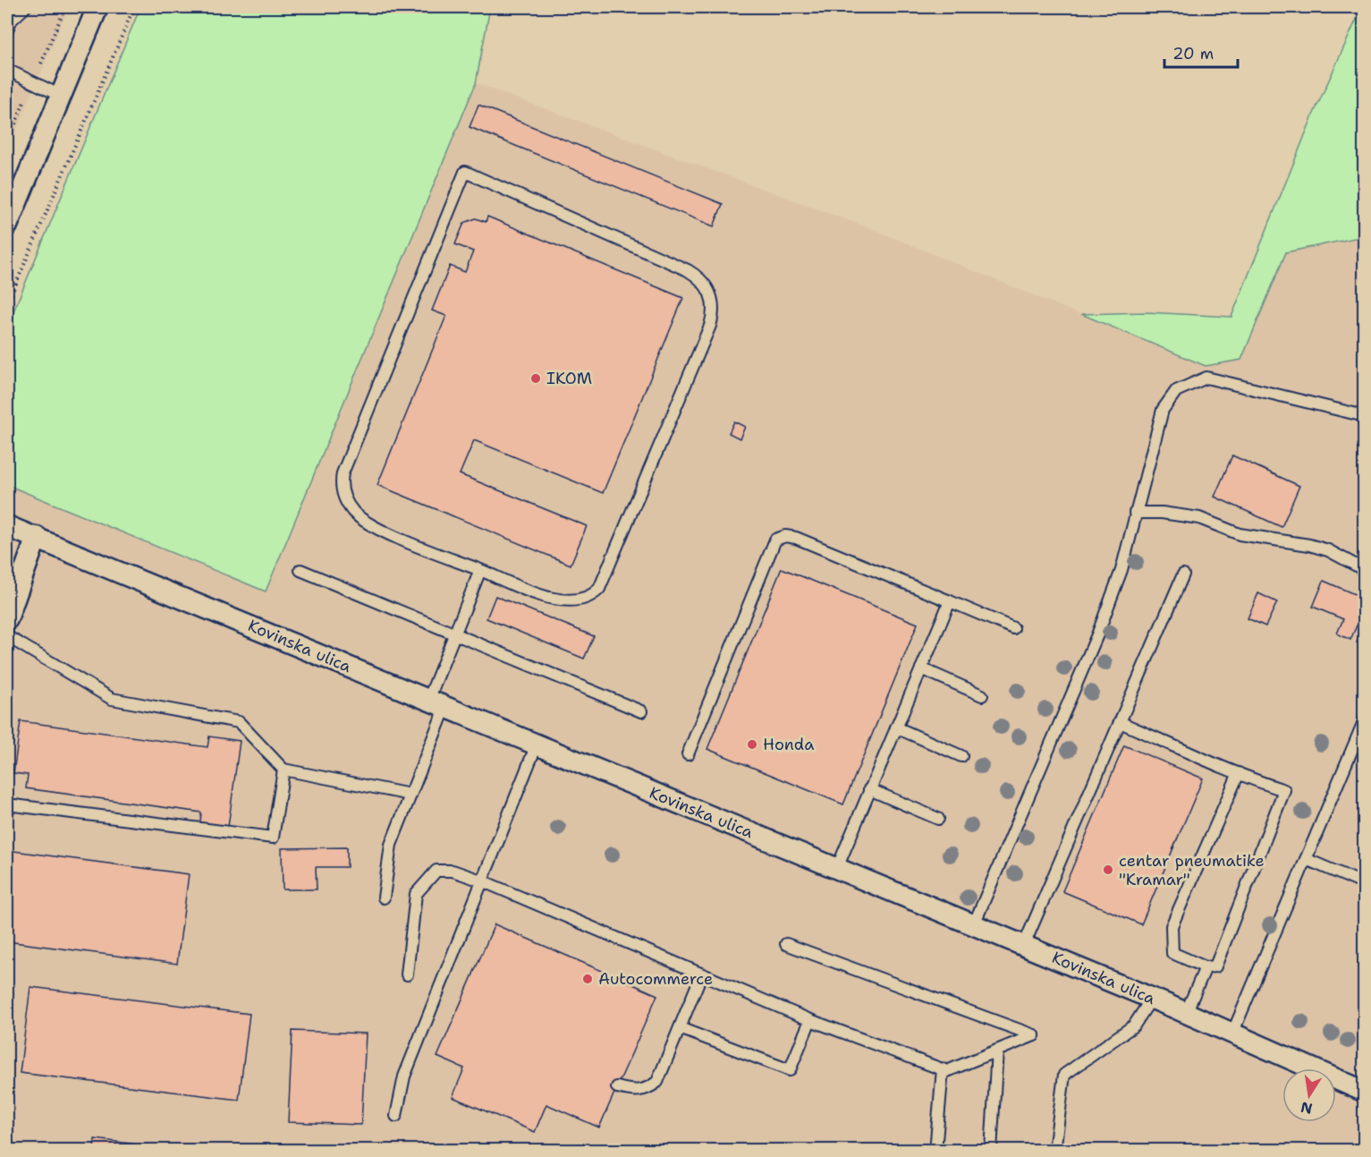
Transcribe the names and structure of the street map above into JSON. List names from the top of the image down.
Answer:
{
  "streets": {
    "street": ["Kovinska ulica"]
  },
  "places": [
    "IKOM",
    "Honda",
    "centar pneumatike \"Kramar\"",
    "Autocommerce"
  ],
  "scale_bar": "20 m",
  "north": "bottom"
}
